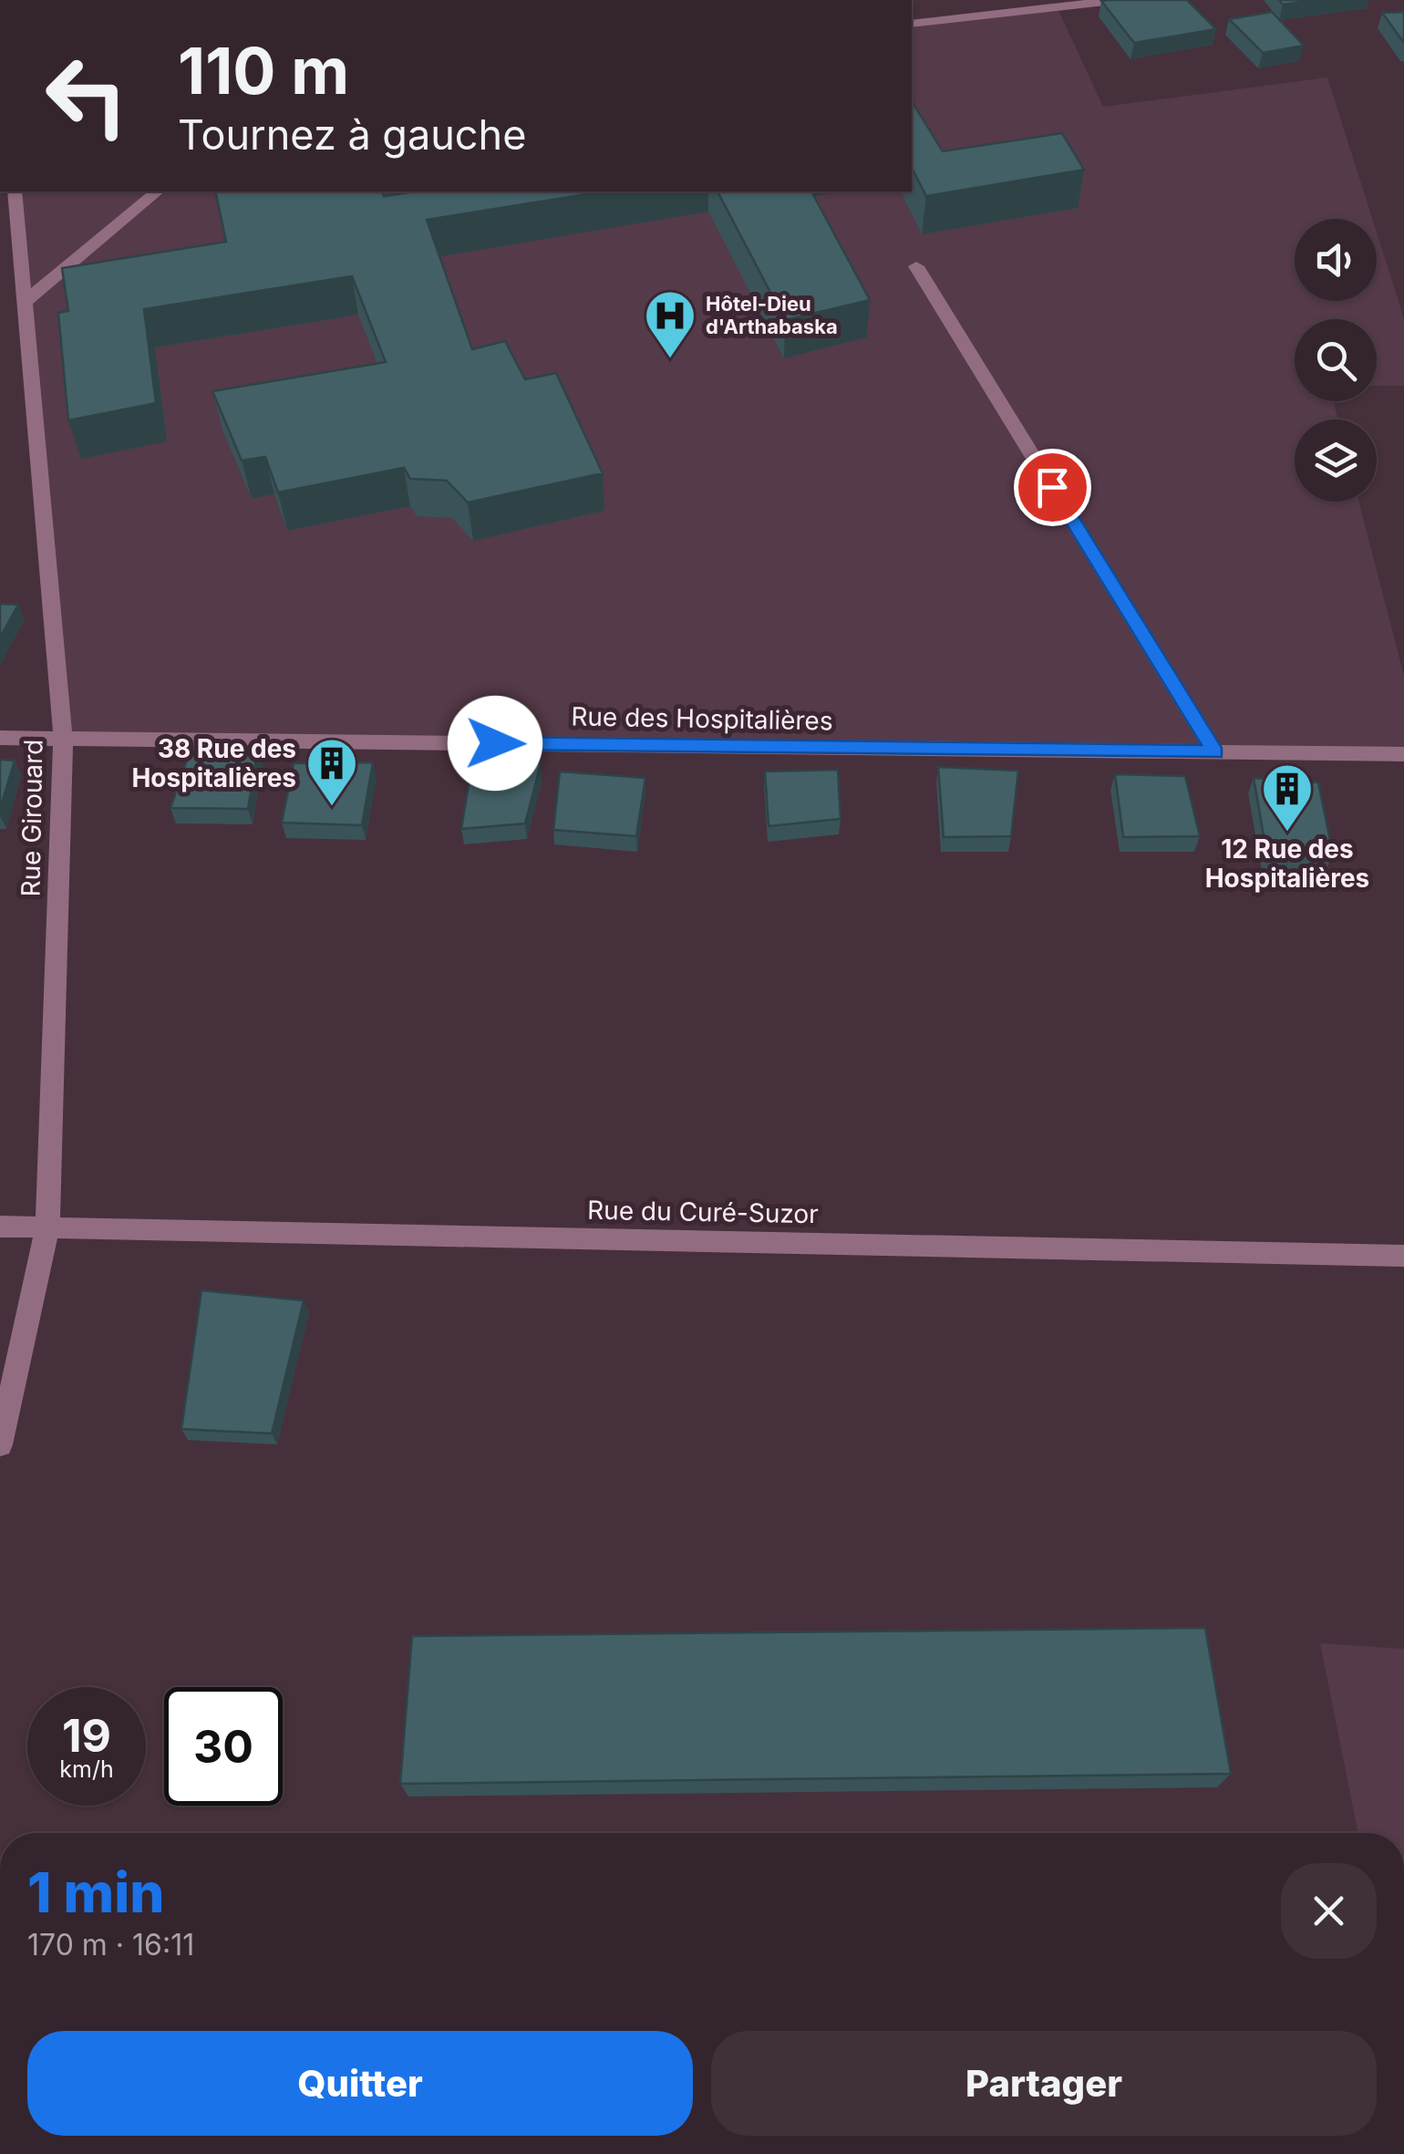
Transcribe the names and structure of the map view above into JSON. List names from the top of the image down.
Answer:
{
  "streets": {
    "street": ["Rue des Hospitalières", "Rue Girouard", "Rue du Curé-Suzor"]
  },
  "crossings": [
    ["Rue des Hospitalières", "Rue Girouard"],
    ["Rue Girouard", "Rue du Curé-Suzor"]
  ],
  "places": {
    "hospital": ["Hôtel-Dieu d'Arthabaska"],
    "building": ["38 Rue des Hospitalières", "12 Rue des Hospitalières"]
  },
  "page": {
    "turn": ["110 m", "Tournez à gauche"],
    "speed": "19 km/h",
    "limit": "30",
    "heading": ["1 min", "170 m · 16:11"],
    "buttons": ["Quitter", "Partager"]
  }
}
